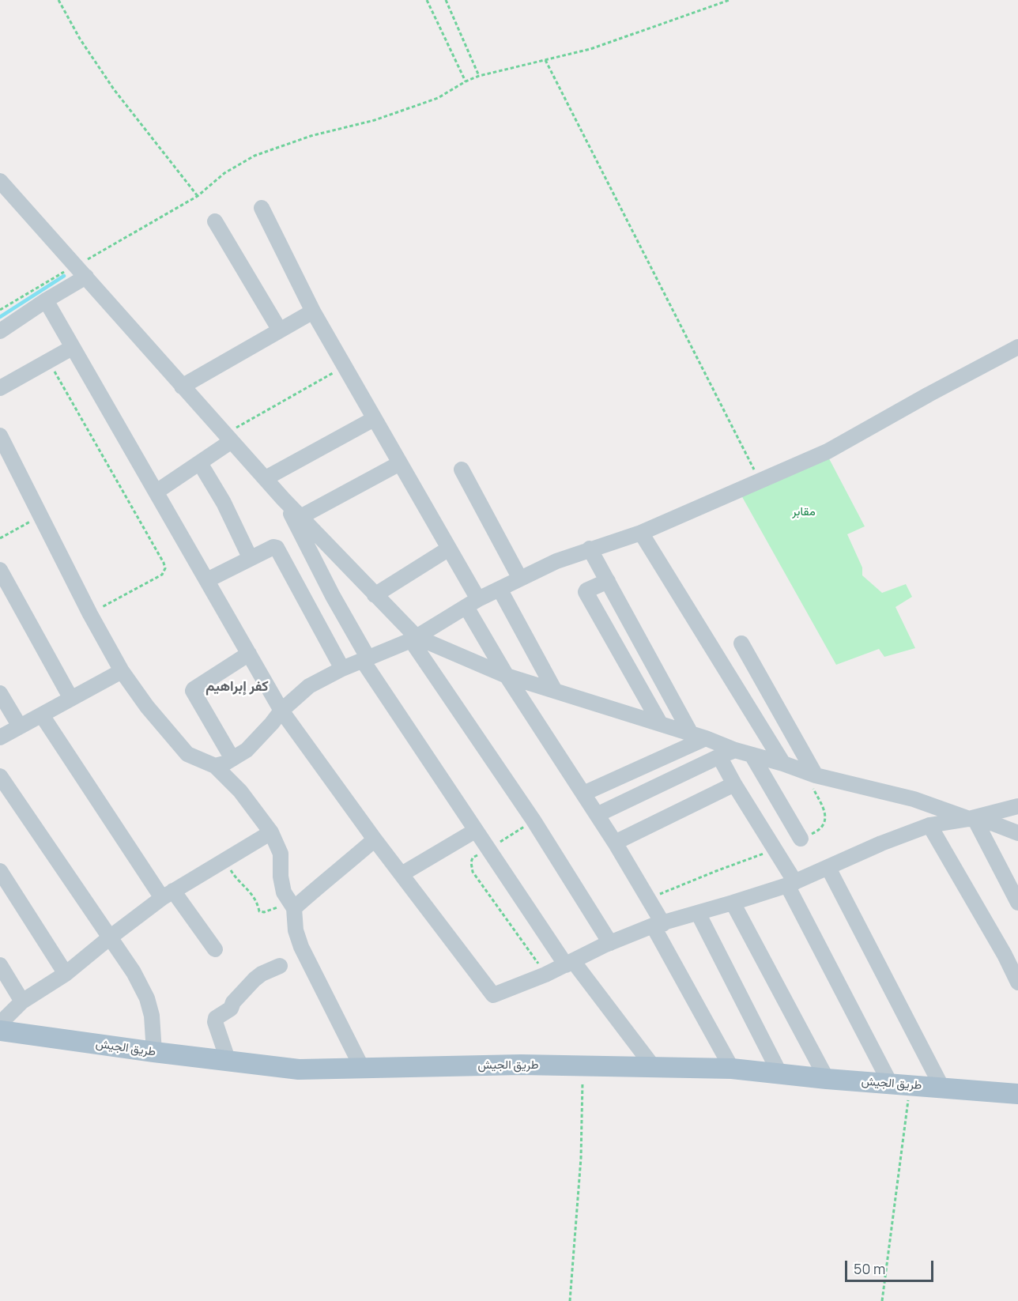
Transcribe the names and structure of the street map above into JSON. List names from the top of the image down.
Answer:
{
  "streets": {
    "main road": ["طريق الجيش"]
  },
  "districts": ["كفر إبراهيم"],
  "parks": ["مقابر"],
  "scale_bar": "50 m"
}
